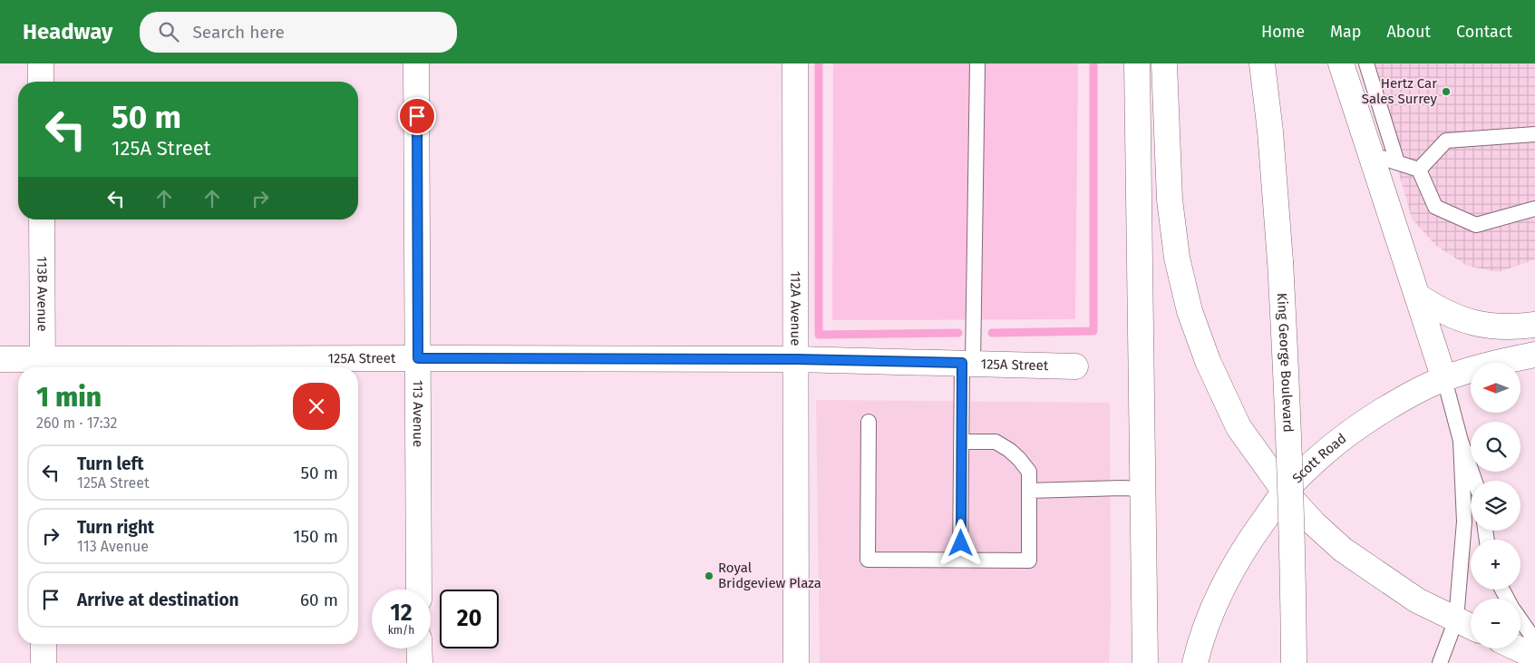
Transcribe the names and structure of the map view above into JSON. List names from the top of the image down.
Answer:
{
  "streets": {
    "main road": [
      "113B Avenue",
      "112A Avenue",
      "125A Street",
      "King George Boulevard",
      "113 Avenue",
      "Scott Road"
    ]
  },
  "crossings": [
    ["113B Avenue", "125A Street"],
    ["112A Avenue", "125A Street"],
    ["125A Street", "113 Avenue"]
  ],
  "places": ["Hertz Car Sales Surrey", "Royal Bridgeview Plaza"],
  "north": "left",
  "page": {
    "header": "Headway",
    "search": "Search here",
    "nav": [
      "Home",
      "Map",
      "About",
      "Contact"
    ],
    "turn": ["50 m", "125A Street"],
    "map_buttons": ["+", "−"],
    "heading": ["1 min", "260 m · 17:32"],
    "list": [
      {
        "name": "Turn left",
        "note": "125A Street",
        "value": "50 m"
      },
      {
        "name": "Turn right",
        "note": "113 Avenue",
        "value": "150 m"
      },
      {
        "name": "Arrive at destination",
        "value": "60 m"
      }
    ],
    "speed": "12 km/h",
    "limit": "20"
  }
}
